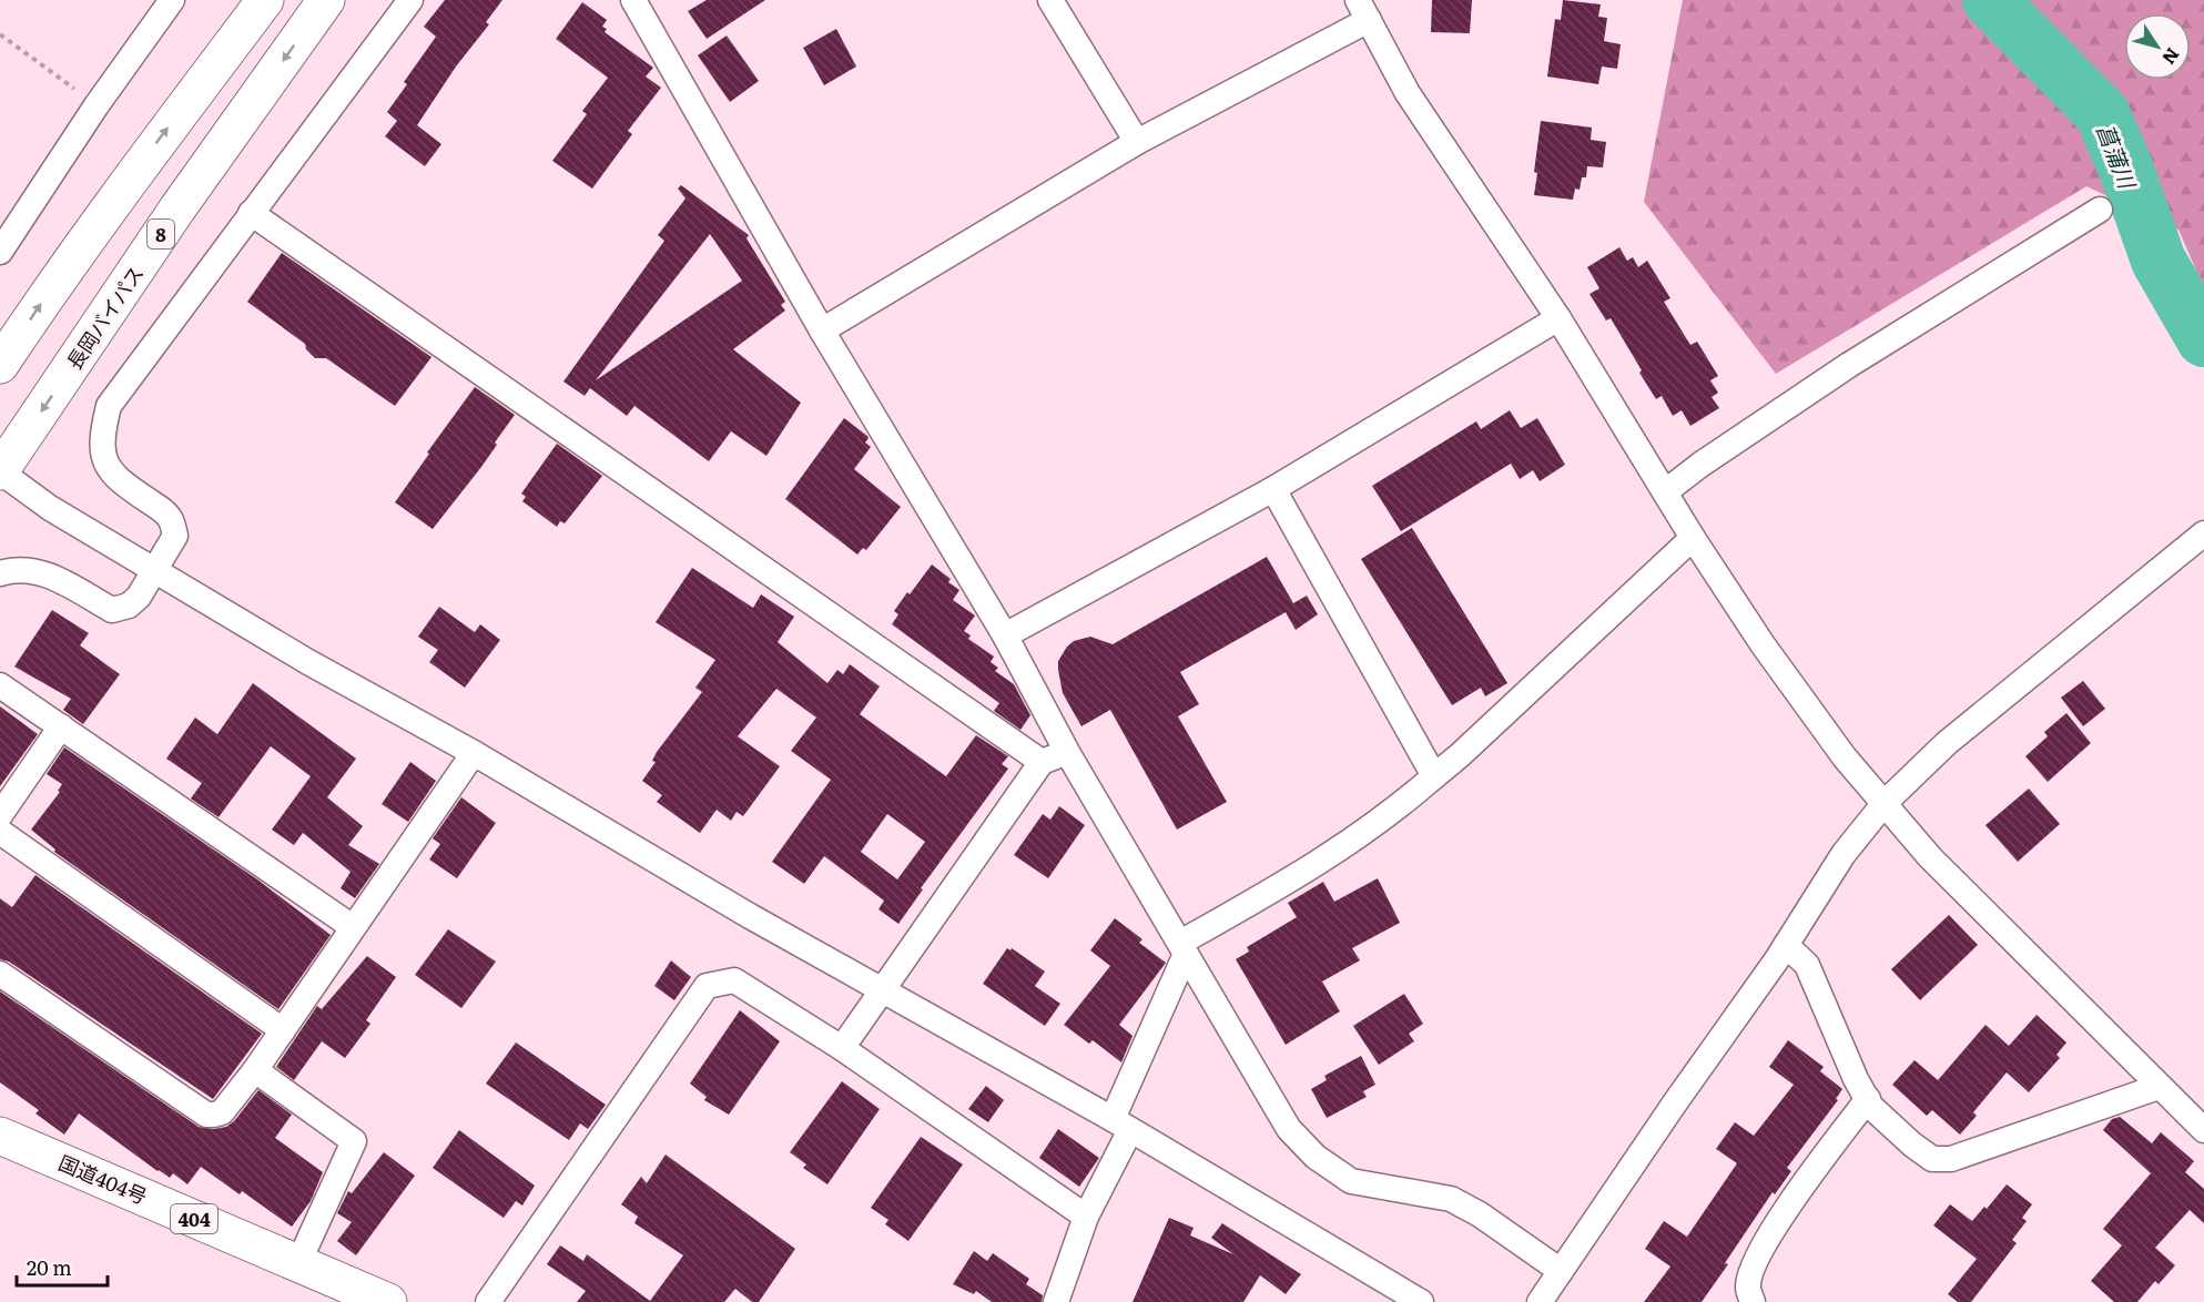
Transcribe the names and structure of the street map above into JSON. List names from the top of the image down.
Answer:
{
  "streets": {
    "highway": [
      "8",
      "長岡バイパス",
      "国道404号",
      "404"
    ]
  },
  "water": ["菖蒲川"],
  "scale_bar": "20 m",
  "north": "bottom right"
}
